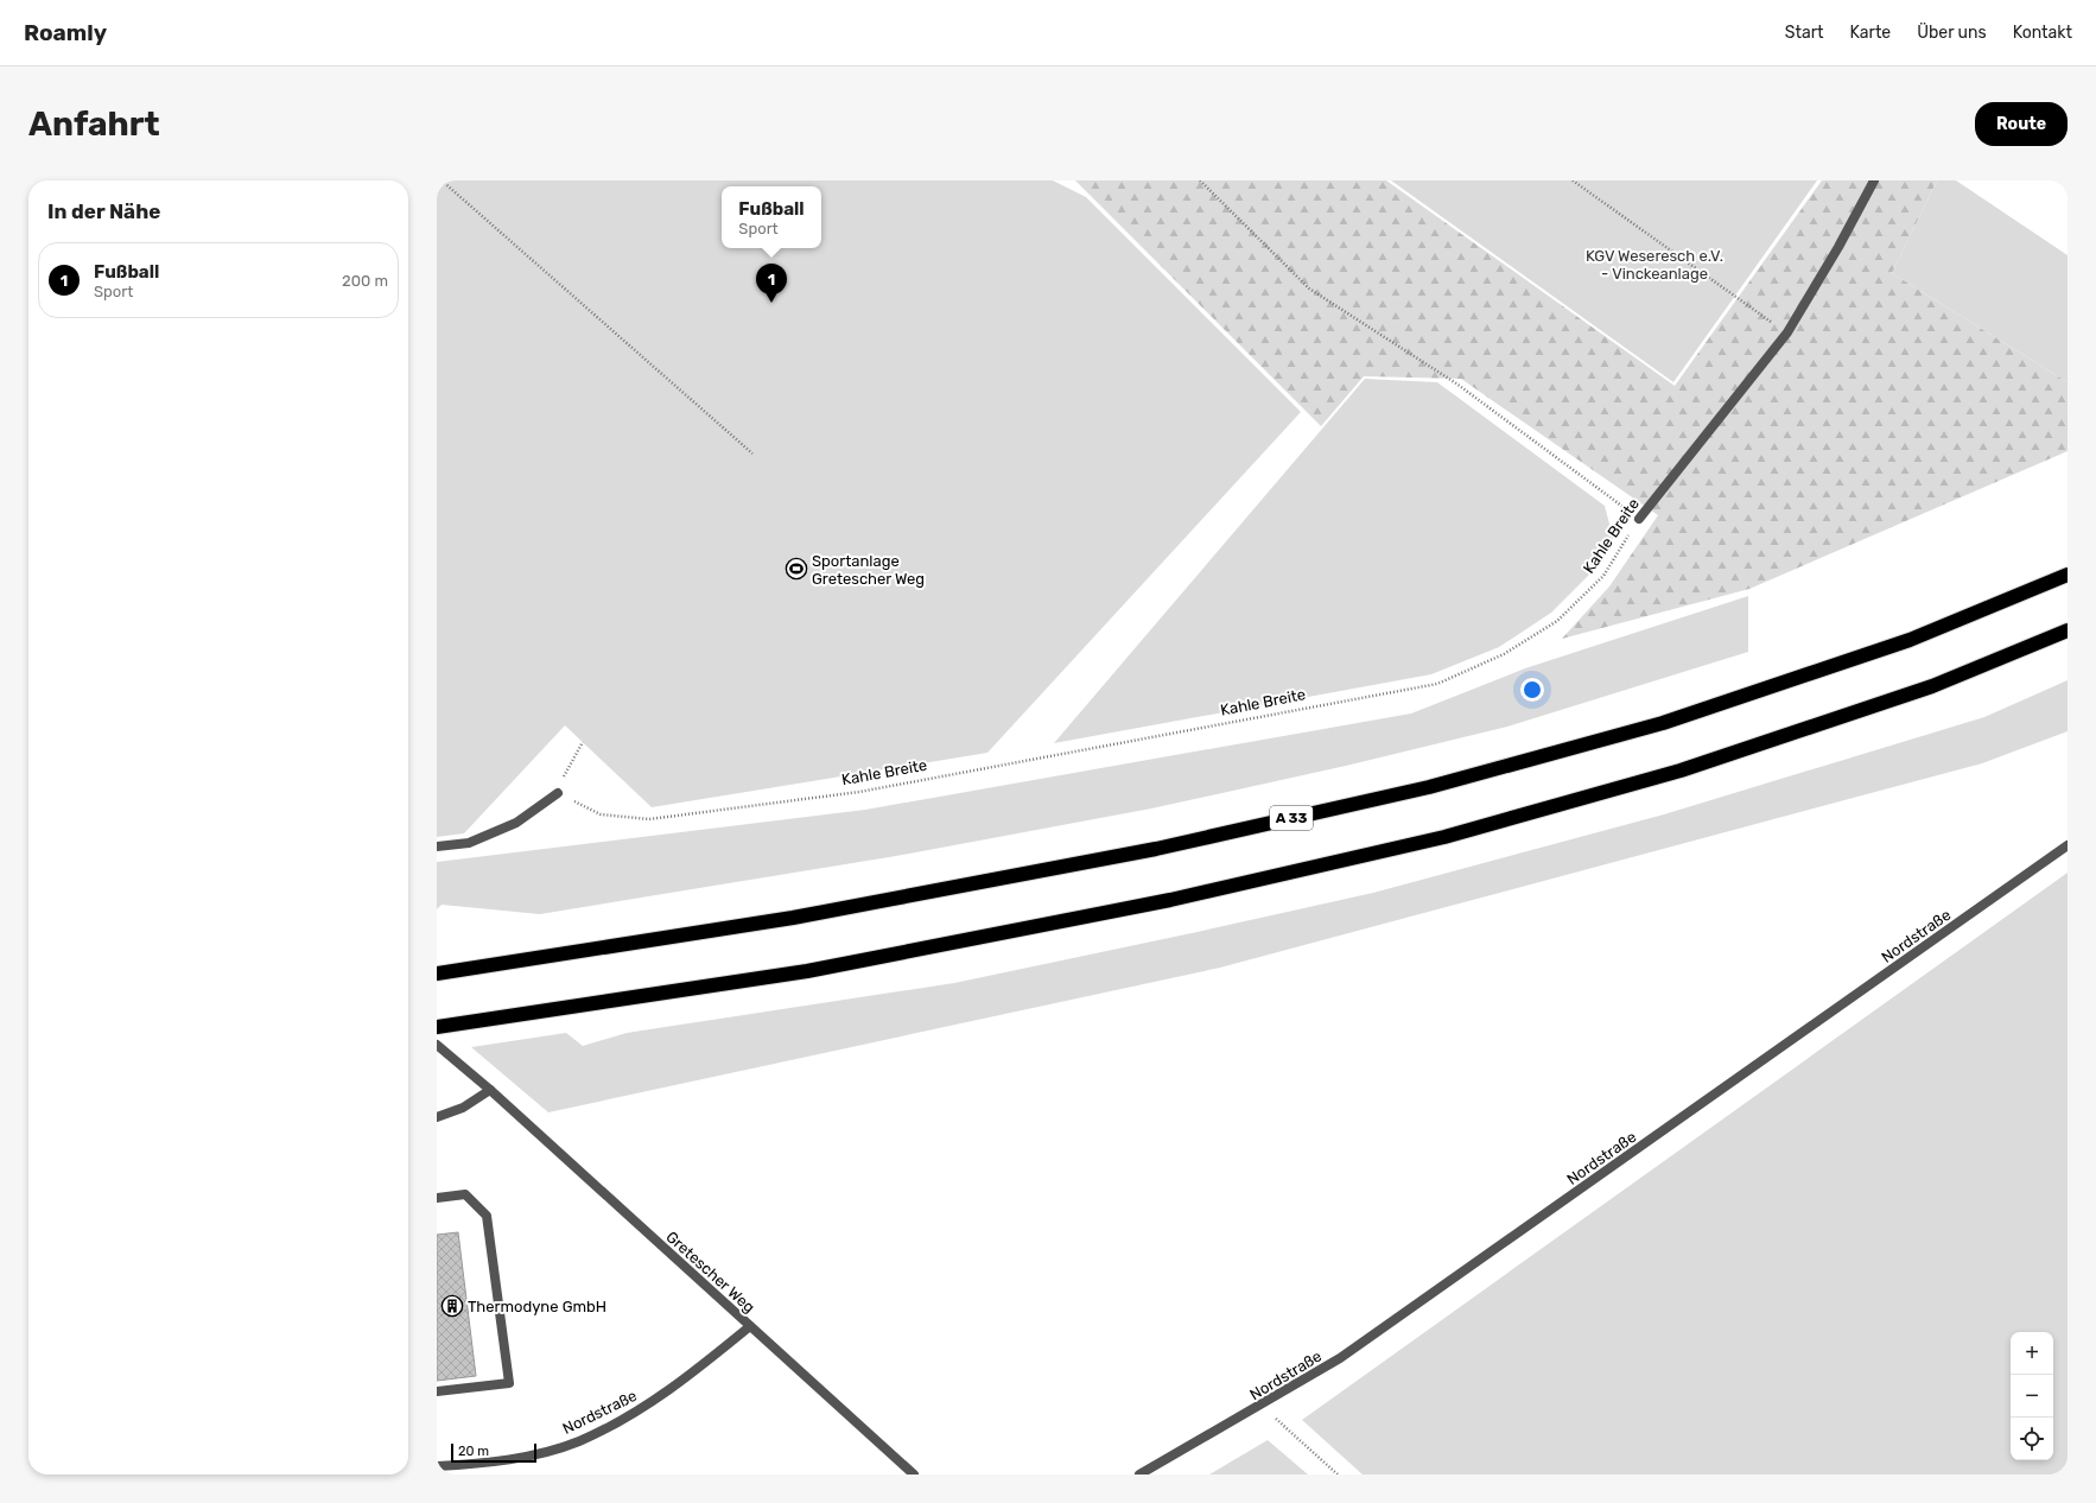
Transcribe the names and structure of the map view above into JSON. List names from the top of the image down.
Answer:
{
  "streets": {
    "highway": ["A 33"],
    "street": ["Kahle Breite", "Nordstraße", "Gretescher Weg"]
  },
  "crossings": [
    ["Nordstraße", "Gretescher Weg"]
  ],
  "parks": ["KGV Weseresch e.V. - Vinckeanlage"],
  "places": {
    "sports": ["Sportanlage Gretescher Weg"],
    "building": ["Thermodyne GmbH"]
  },
  "scale_bar": "20 m",
  "page": {
    "header": "Roamly",
    "nav": [
      "Start",
      "Karte",
      "Über uns",
      "Kontakt"
    ],
    "buttons": "Route",
    "title": "Anfahrt",
    "heading": "In der Nähe",
    "popup": ["Fußball", "Sport"],
    "list": [
      {
        "mark": "1",
        "name": "Fußball",
        "note": "Sport",
        "value": "200 m"
      }
    ],
    "pins": "1",
    "map_buttons": ["+", "−"],
    "scale": "20 m"
  }
}
